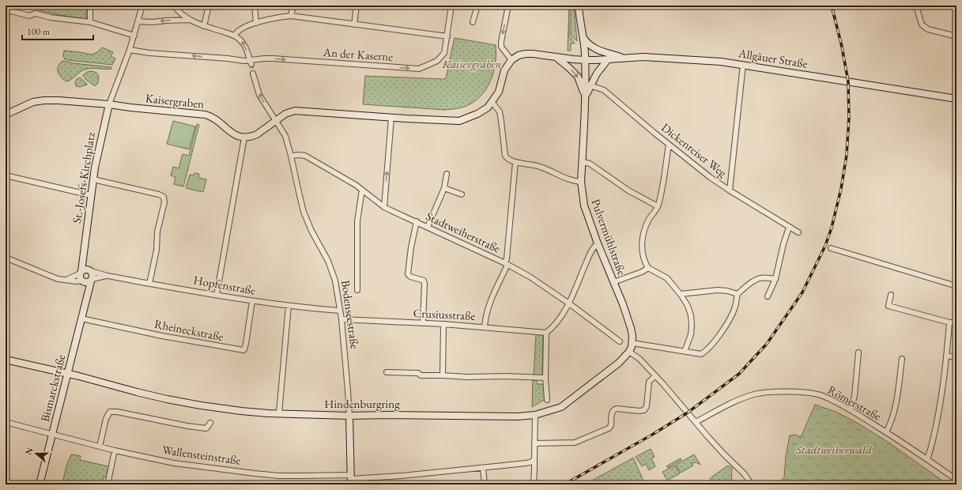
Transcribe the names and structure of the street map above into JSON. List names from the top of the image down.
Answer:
{
  "streets": {
    "main road": [
      "Allgäuer Straße",
      "Kaisergraben",
      "St.-Josefs-Kirchplatz",
      "Pulvermühlstraße",
      "Bodenseestraße",
      "Bismarckstraße",
      "Hindenburgring"
    ],
    "street": [
      "An der Kaserne",
      "Dickenreiser Weg",
      "Stadtweiherstraße",
      "Hopfenstraße",
      "Crusiusstraße",
      "Rheineckstraße",
      "Römerstraße",
      "Wallensteinstraße"
    ]
  },
  "crossings": [
    ["Kaisergraben", "St.-Josefs-Kirchplatz"],
    ["St.-Josefs-Kirchplatz", "Hopfenstraße"],
    ["St.-Josefs-Kirchplatz", "Bismarckstraße"],
    ["Stadtweiherstraße", "Bodenseestraße"],
    ["Pulvermühlstraße", "Hindenburgring"],
    ["Hopfenstraße", "Bodenseestraße"],
    ["Hopfenstraße", "Rheineckstraße"],
    ["Hopfenstraße", "Bismarckstraße"],
    ["Bodenseestraße", "Crusiusstraße"],
    ["Bodenseestraße", "Hindenburgring"],
    ["Bodenseestraße", "Wallensteinstraße"],
    ["Rheineckstraße", "Bismarckstraße"],
    ["Bismarckstraße", "Hindenburgring"],
    ["Bismarckstraße", "Wallensteinstraße"]
  ],
  "parks": ["Kaisergraben", "Stadtweiherwald"],
  "scale_bar": "100 m",
  "north": "left"
}
